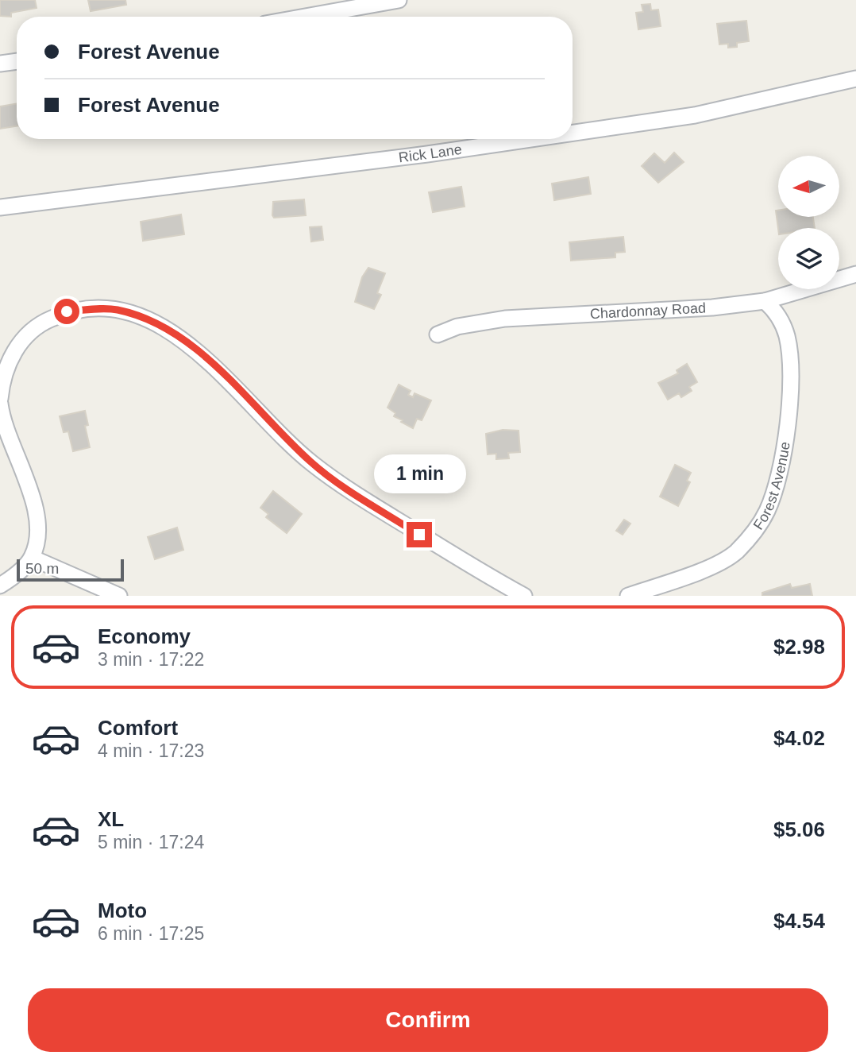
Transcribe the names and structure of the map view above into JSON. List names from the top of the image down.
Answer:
{
  "streets": {
    "street": ["Rick Lane", "Chardonnay Road", "Forest Avenue"]
  },
  "crossings": [
    ["Chardonnay Road", "Forest Avenue"]
  ],
  "scale_bar": "50 m",
  "north": "left",
  "page": {
    "banner": ["Forest Avenue", "Forest Avenue"],
    "bubble": "1 min",
    "scale": "50 m",
    "list": [
      {
        "name": "Economy",
        "note": "3 min · 17:22",
        "value": "$2.98"
      },
      {
        "name": "Comfort",
        "note": "4 min · 17:23",
        "value": "$4.02"
      },
      {
        "name": "XL",
        "note": "5 min · 17:24",
        "value": "$5.06"
      },
      {
        "name": "Moto",
        "note": "6 min · 17:25",
        "value": "$4.54"
      }
    ],
    "buttons": "Confirm"
  }
}
